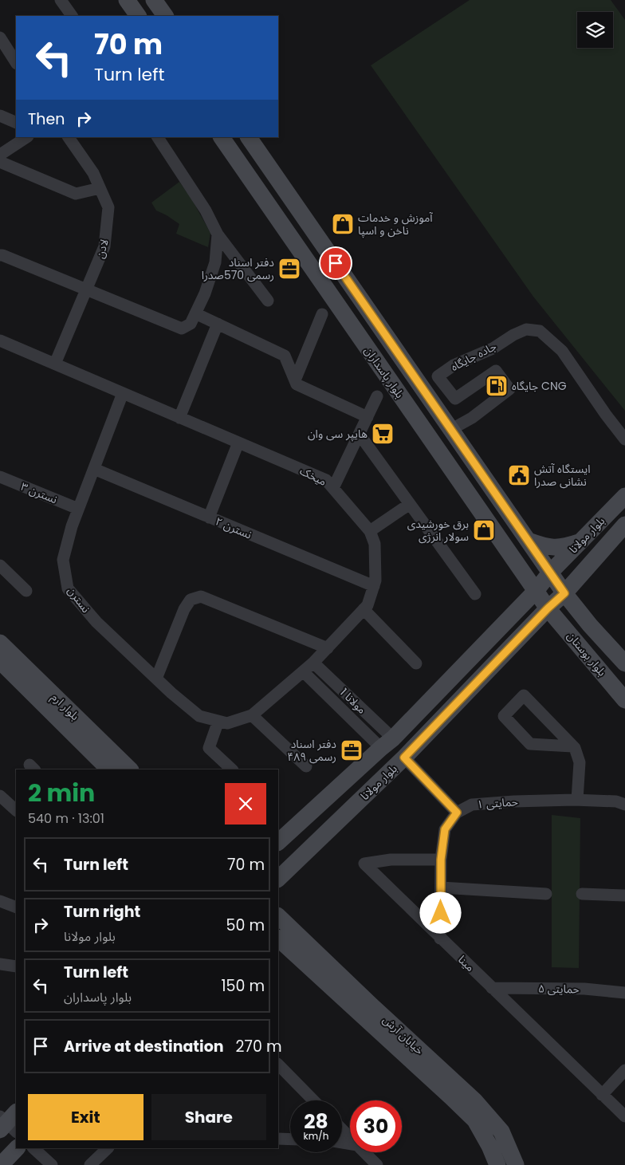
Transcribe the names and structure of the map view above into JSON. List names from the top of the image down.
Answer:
{
  "streets": {
    "main road": [
      "بلوار پاسداران",
      "بلوار مولانا",
      "بلوار بوستان",
      "بلوار ارم",
      "خیابان آرش"
    ],
    "street": [
      "لادن",
      "جاده جایگاه",
      "میخک",
      "نسترن ۳",
      "نسترن ۲",
      "نسترن",
      "مولانا 1",
      "حمایتی ۱",
      "مینا",
      "حمایتی ۵"
    ]
  },
  "crossings": [
    ["لادن", "میخک"],
    ["جاده جایگاه", "بلوار پاسداران"],
    ["بلوار پاسداران", "بلوار مولانا"],
    ["بلوار پاسداران", "بلوار بوستان"],
    ["میخک", "نسترن ۲"],
    ["میخک", "نسترن"],
    ["میخک", "مولانا 1"],
    ["نسترن ۳", "نسترن"],
    ["نسترن ۲", "نسترن"],
    ["بلوار مولانا", "بلوار بوستان"],
    ["بلوار مولانا", "مولانا 1"],
    ["حمایتی ۱", "مینا"],
    ["مینا", "حمایتی ۵"]
  ],
  "places": {
    "shop": ["آموزش و خدمات ناخن و اسپا", "برق خورشیدی سولار انرژی"],
    "office": ["دفتر اسناد رسمی 570صدرا", "دفتر اسناد رسمی ۴۸۹"],
    "fuel station": ["جایگاه CNG"],
    "supermarket": ["هایپر سی وان"],
    "public building": ["ایستگاه آتش نشانی صدرا"]
  },
  "page": {
    "turn": ["70 m", "Turn left"],
    "then": "Then",
    "heading": ["2 min", "540 m · 13:01"],
    "list": [
      {
        "name": "Turn left",
        "value": "70 m"
      },
      {
        "name": "Turn right",
        "note": "بلوار مولانا",
        "value": "50 m"
      },
      {
        "name": "Turn left",
        "note": "بلوار پاسداران",
        "value": "150 m"
      },
      {
        "name": "Arrive at destination",
        "value": "270 m"
      }
    ],
    "buttons": ["Exit", "Share"],
    "speed": "28 km/h",
    "limit": "30"
  }
}
